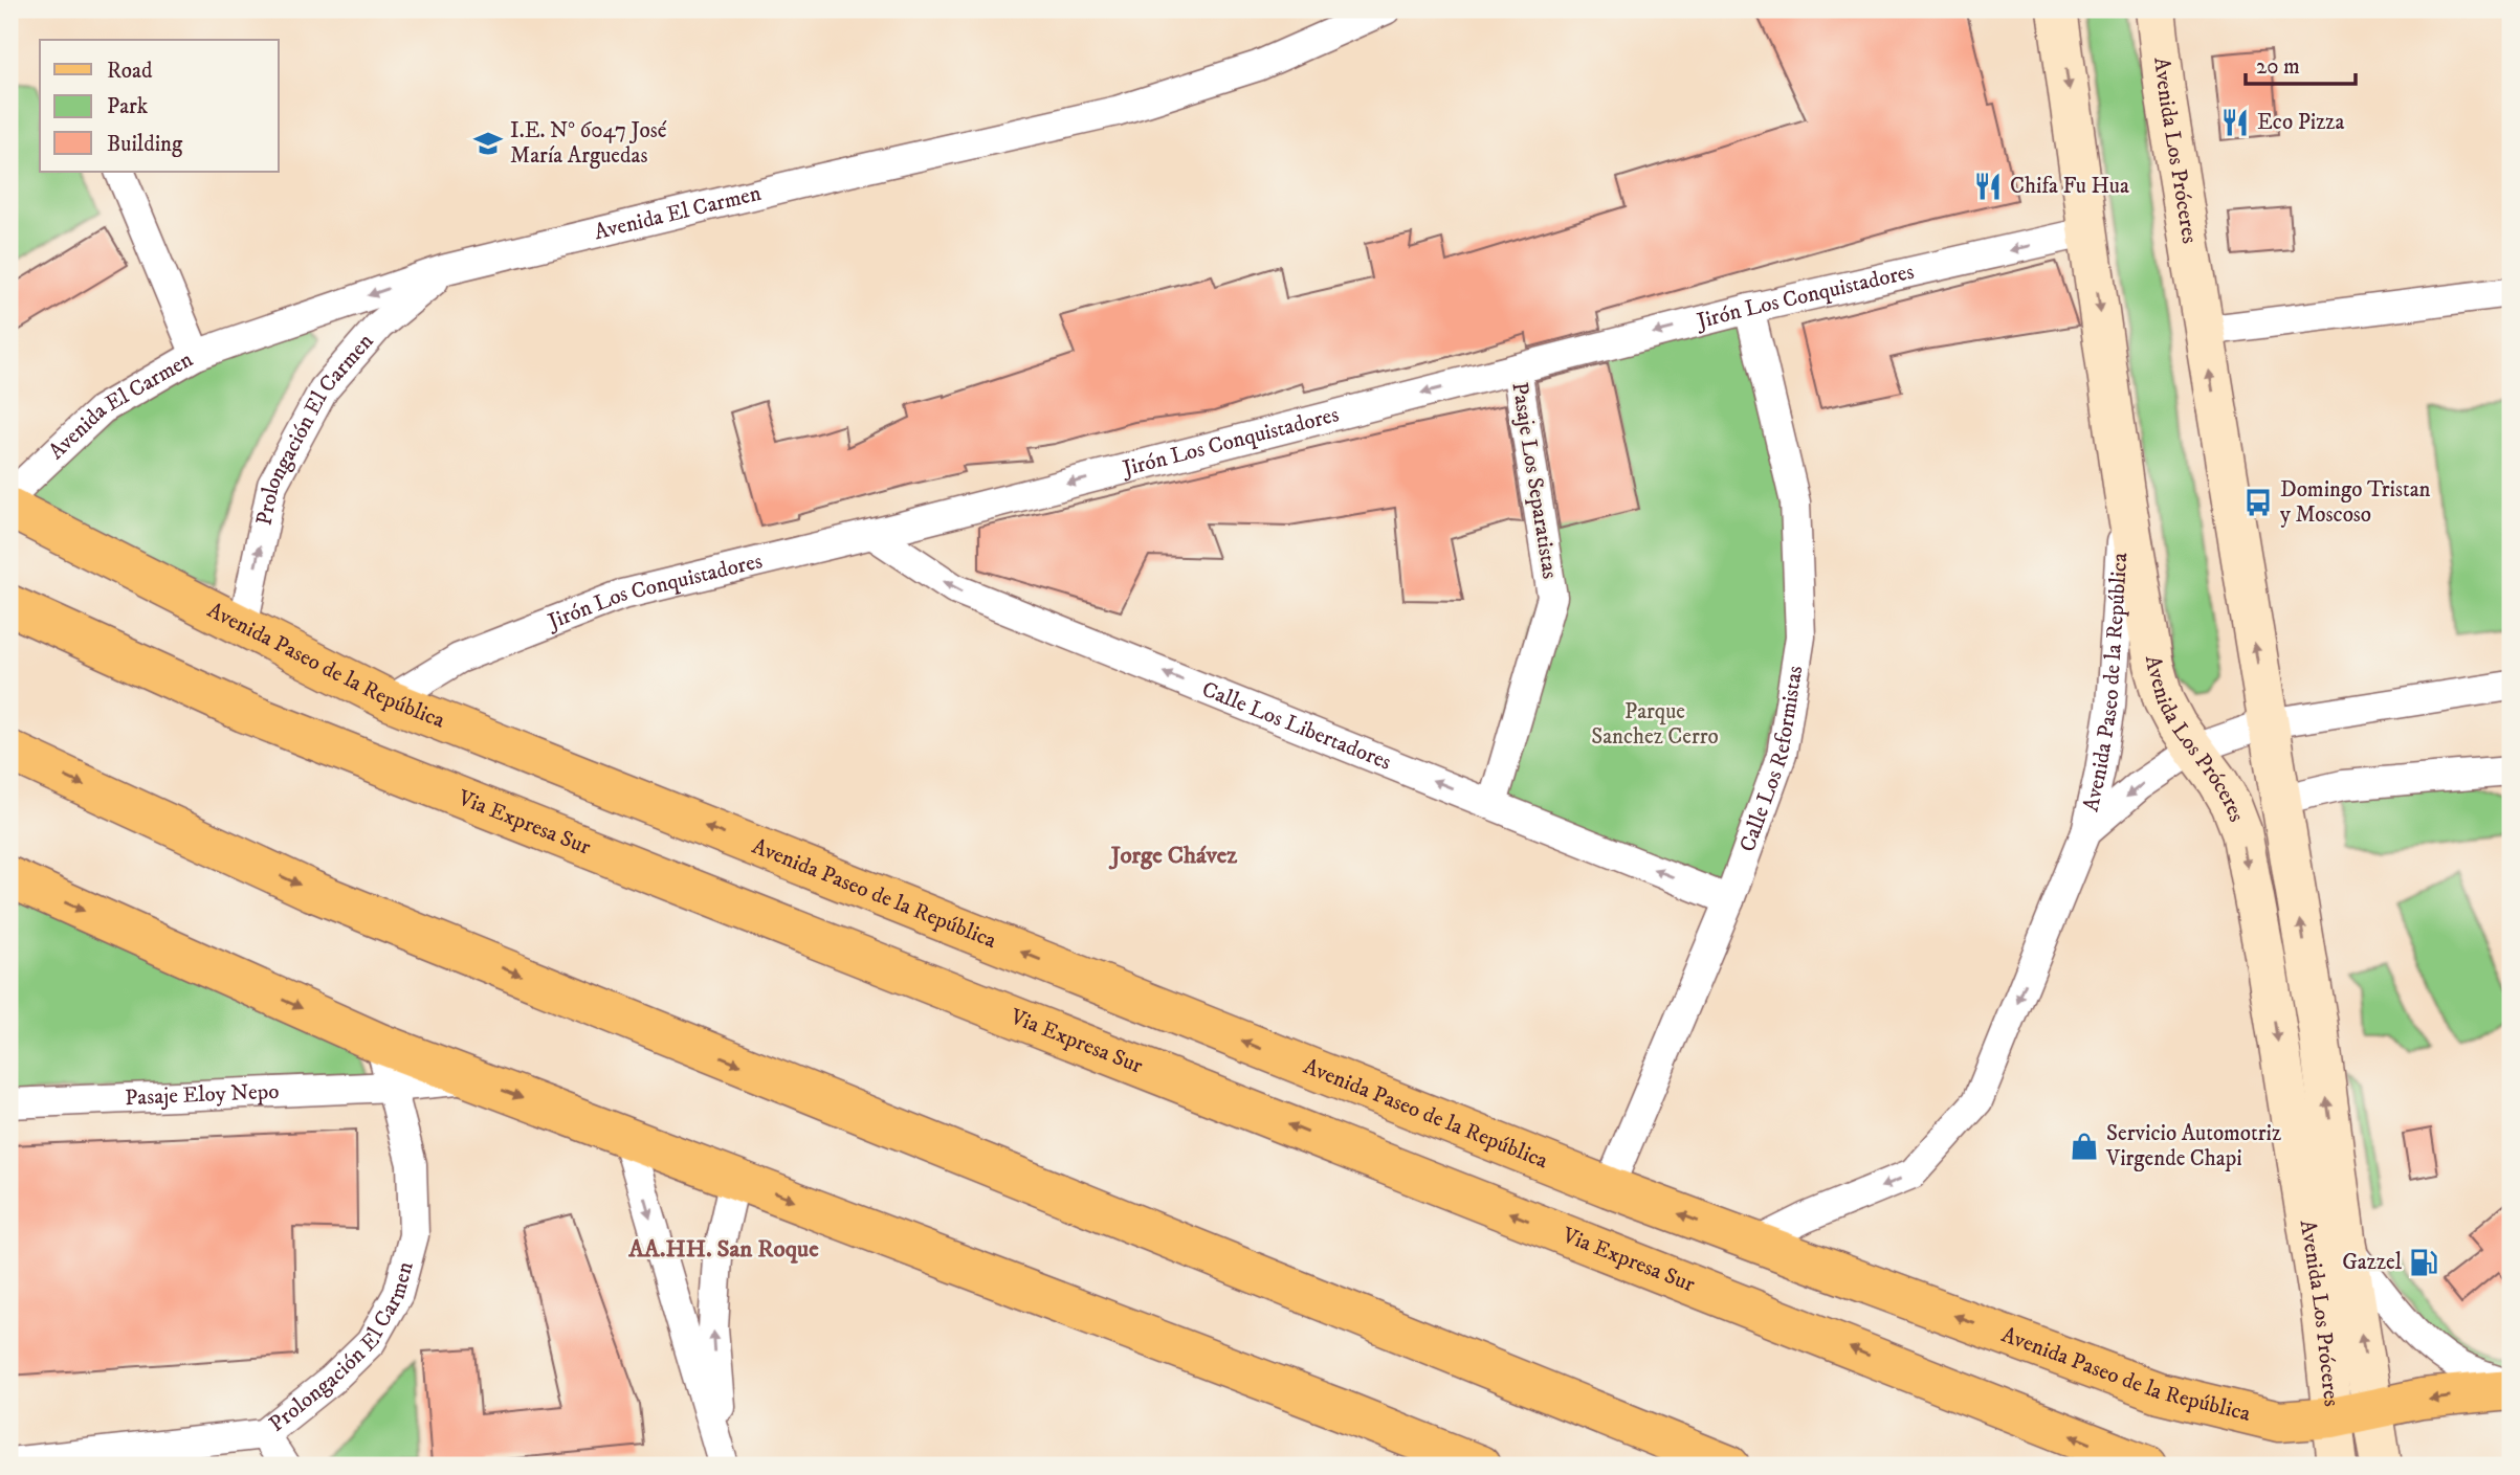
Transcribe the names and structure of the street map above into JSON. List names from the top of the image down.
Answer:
{
  "streets": {
    "main road": ["Avenida Los Próceres", "Avenida Paseo de la República", "Via Expresa Sur"],
    "street": [
      "Avenida El Carmen",
      "Jirón Los Conquistadores",
      "Prolongación El Carmen",
      "Pasaje Los Separatistas",
      "Calle Los Libertadores",
      "Calle Los Reformistas",
      "Pasaje Eloy Nepo"
    ]
  },
  "crossings": [
    ["Avenida Los Próceres", "Jirón Los Conquistadores"],
    ["Avenida Los Próceres", "Avenida Paseo de la República"],
    ["Avenida El Carmen", "Prolongación El Carmen"],
    ["Jirón Los Conquistadores", "Pasaje Los Separatistas"],
    ["Jirón Los Conquistadores", "Avenida Paseo de la República"],
    ["Jirón Los Conquistadores", "Calle Los Libertadores"],
    ["Jirón Los Conquistadores", "Calle Los Reformistas"],
    ["Prolongación El Carmen", "Avenida Paseo de la República"],
    ["Prolongación El Carmen", "Pasaje Eloy Nepo"],
    ["Pasaje Los Separatistas", "Calle Los Libertadores"],
    ["Avenida Paseo de la República", "Calle Los Reformistas"],
    ["Calle Los Libertadores", "Calle Los Reformistas"]
  ],
  "one_way": [
    "Jirón Los Conquistadores",
    "Prolongación El Carmen",
    "Avenida Paseo de la República",
    "Calle Los Libertadores"
  ],
  "districts": ["Jorge Chávez", "AA.HH. San Roque"],
  "parks": ["Parque Sanchez Cerro"],
  "places": {
    "restaurant": ["Eco Pizza", "Chifa Fu Hua"],
    "school or university": ["I.E. N° 6047 José María Arguedas"],
    "bus stop": ["Domingo Tristan y Moscoso"],
    "shop": ["Servicio Automotriz Virgende Chapi"],
    "fuel station": ["Gazzel"]
  },
  "legend": ["Road", "Park", "Building"],
  "scale_bar": "20 m"
}
